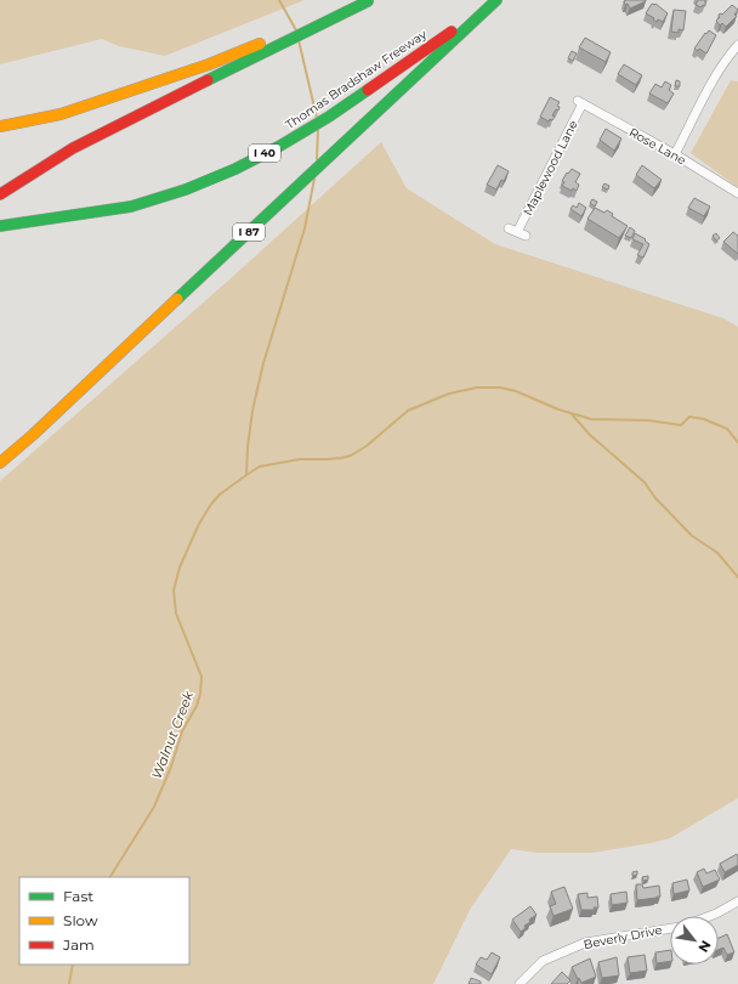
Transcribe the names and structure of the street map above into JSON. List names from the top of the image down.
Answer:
{
  "streets": {
    "highway": ["Thomas Bradshaw Freeway", "I 40", "I 87"],
    "street": ["Rose Lane", "Maplewood Lane", "Beverly Drive"]
  },
  "crossings": [
    ["Thomas Bradshaw Freeway", "I 87"],
    ["Rose Lane", "Maplewood Lane"]
  ],
  "water": ["Walnut Creek"],
  "legend": ["Fast", "Slow", "Jam"],
  "north": "bottom right"
}
